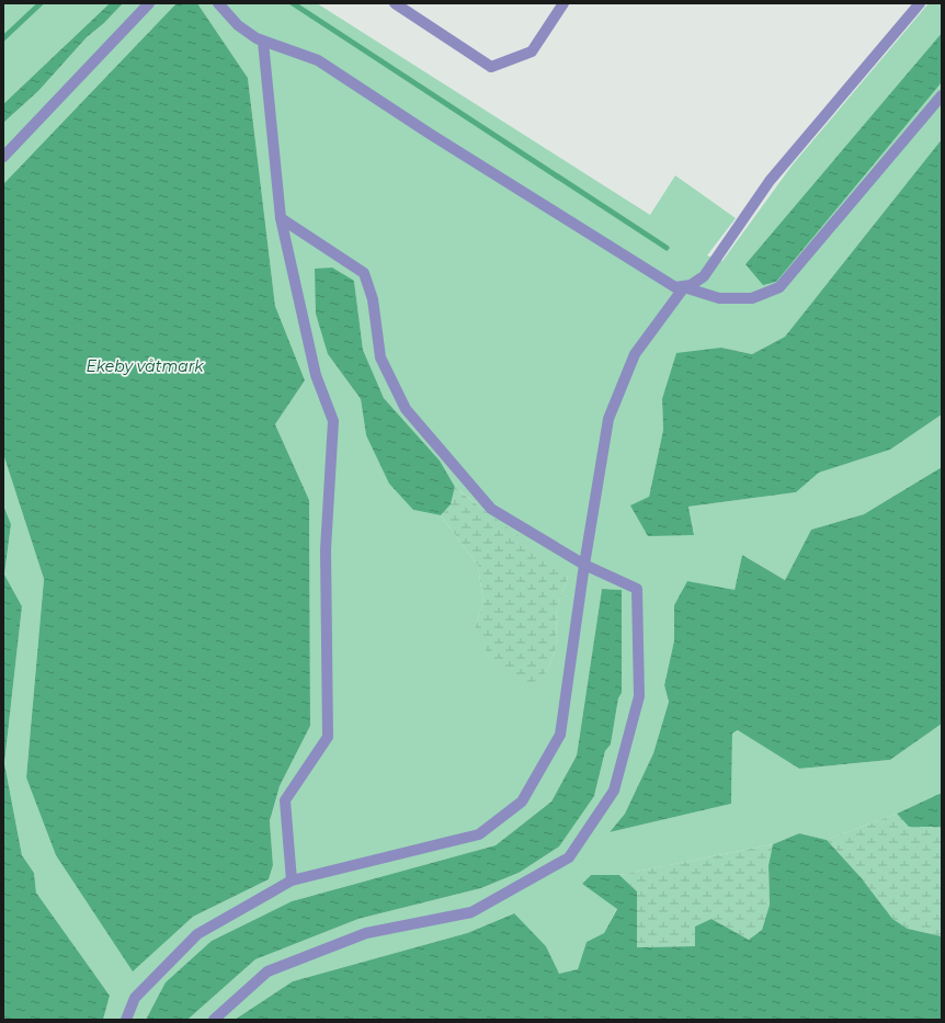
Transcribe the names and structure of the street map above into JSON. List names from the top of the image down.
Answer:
{
  "water": ["Ekeby våtmark"]
}
